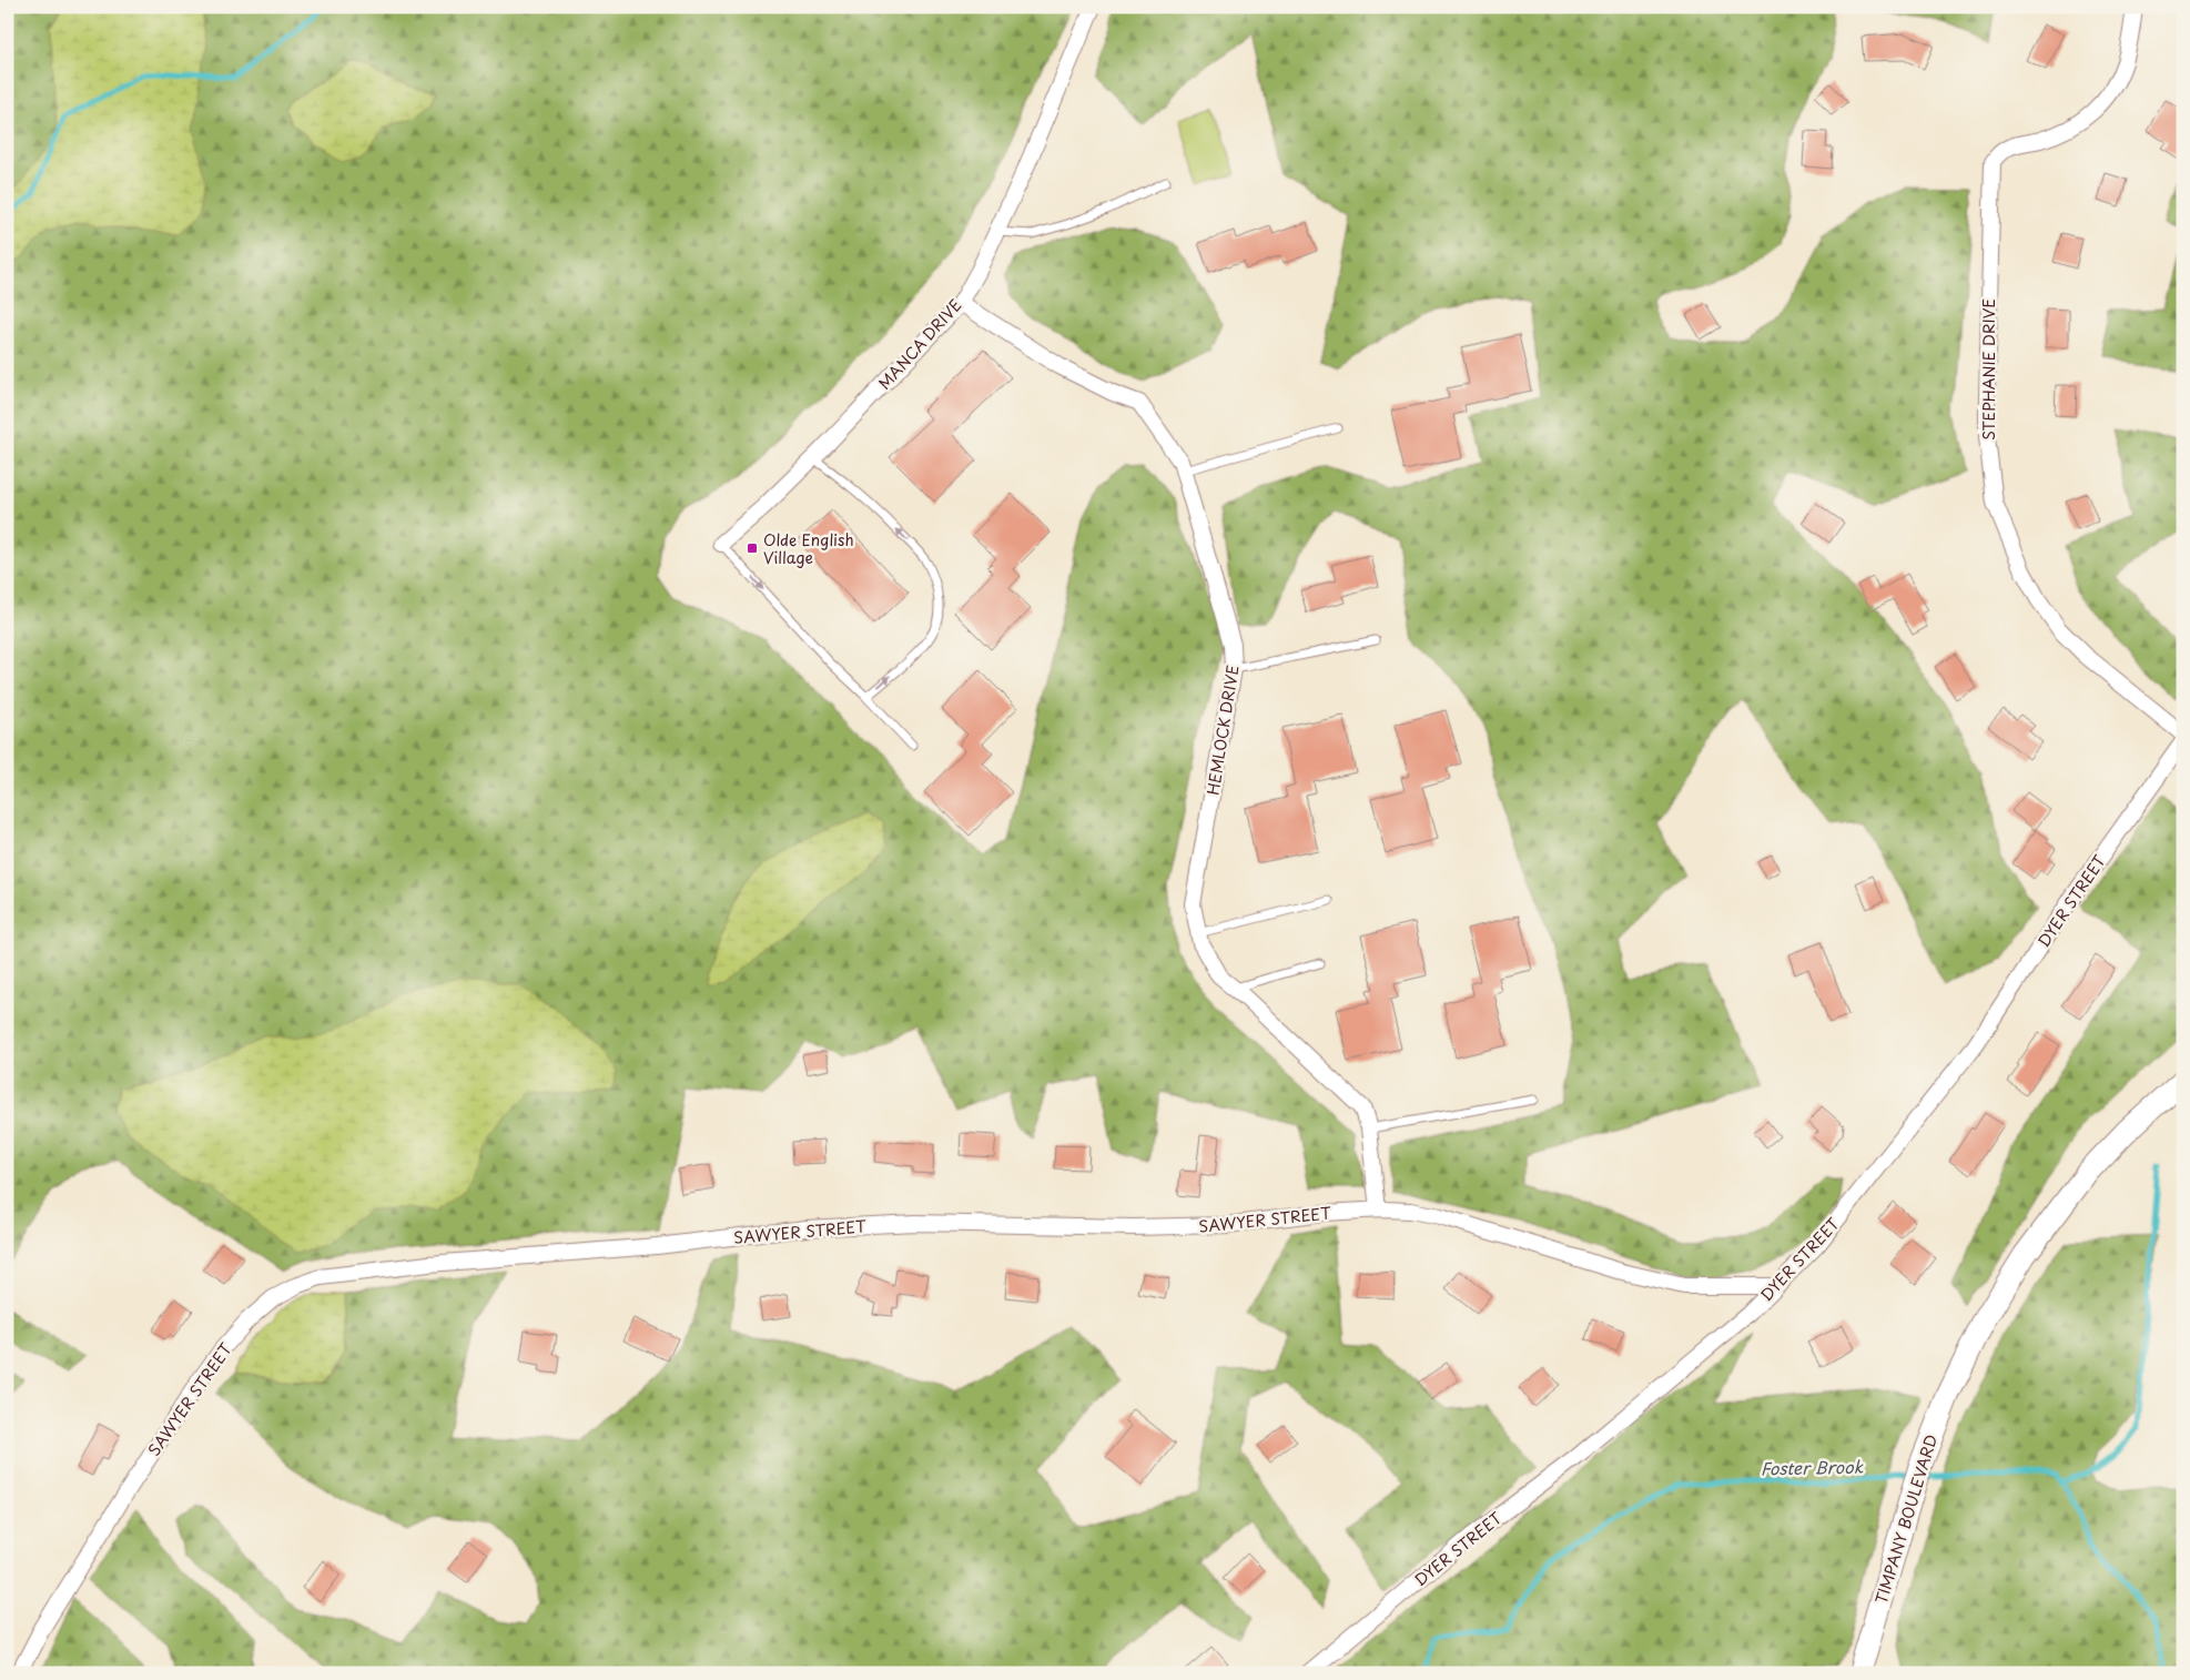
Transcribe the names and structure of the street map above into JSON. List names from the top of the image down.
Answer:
{
  "streets": {
    "main road": ["TIMPANY BOULEVARD"],
    "street": [
      "MANCA DRIVE",
      "STEPHANIE DRIVE",
      "HEMLOCK DRIVE",
      "DYER STREET",
      "SAWYER STREET"
    ]
  },
  "crossings": [
    ["MANCA DRIVE", "HEMLOCK DRIVE"],
    ["HEMLOCK DRIVE", "SAWYER STREET"],
    ["DYER STREET", "SAWYER STREET"]
  ],
  "water": ["Foster Brook"],
  "places": {
    "transit": ["Olde English Village"]
  }
}
